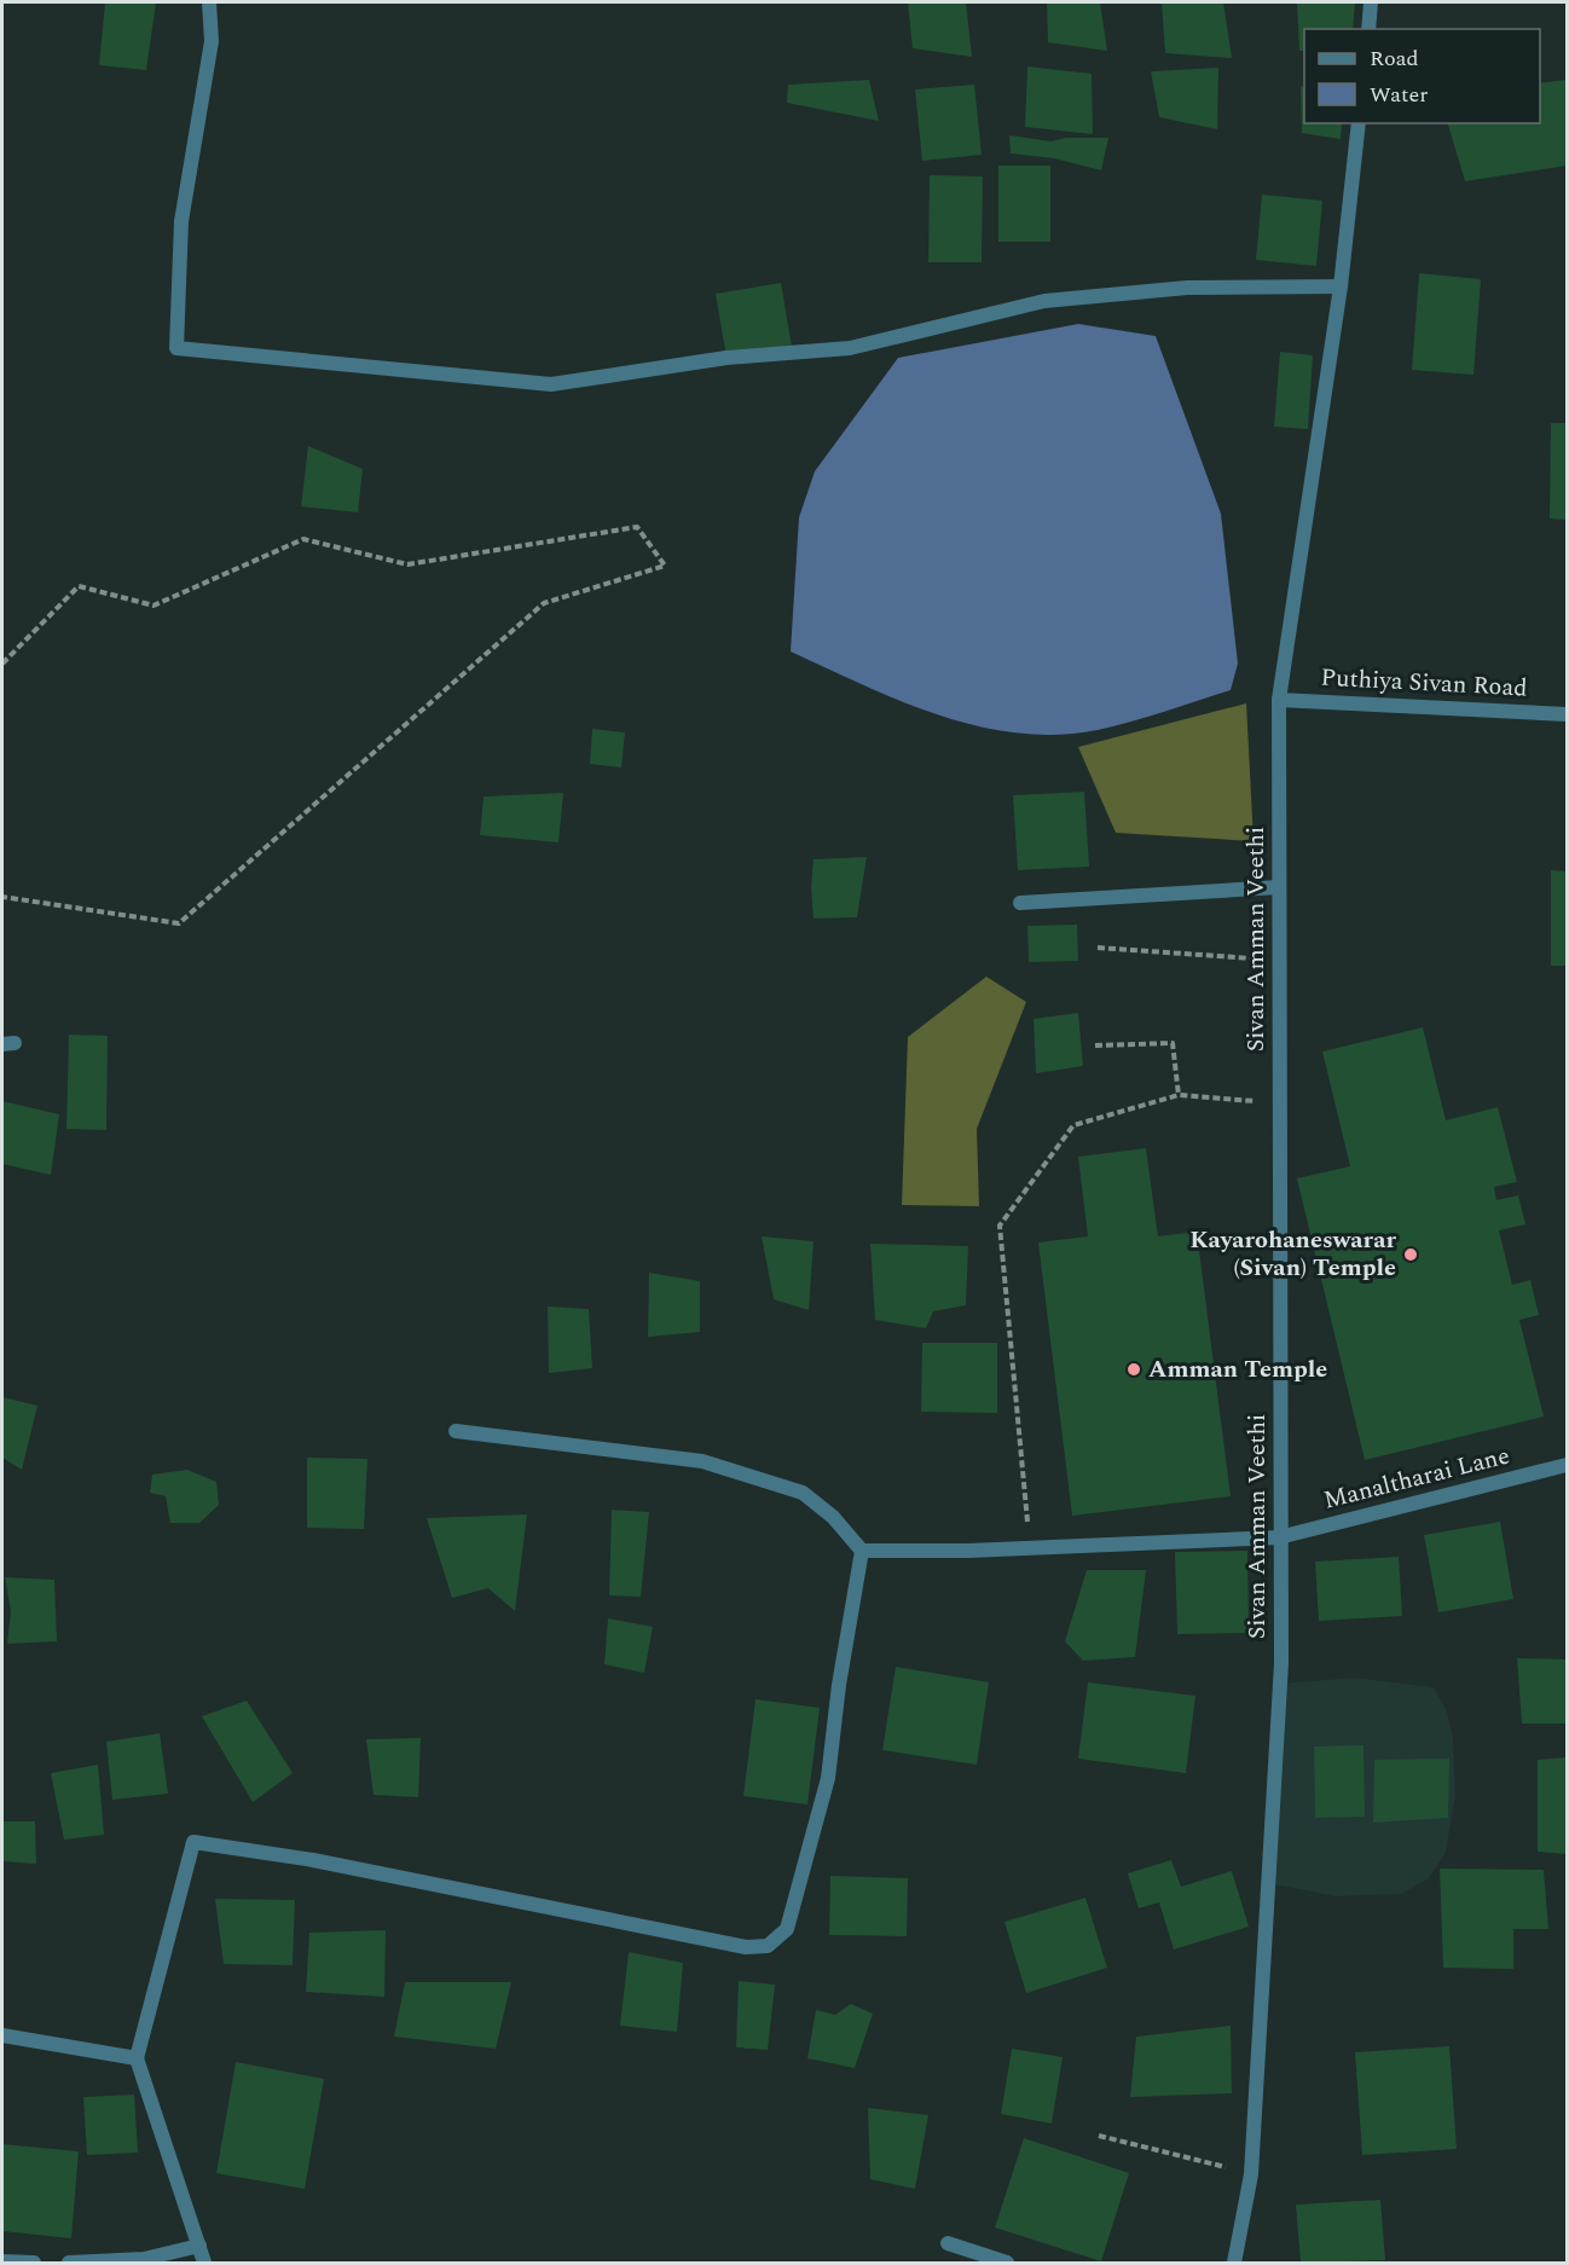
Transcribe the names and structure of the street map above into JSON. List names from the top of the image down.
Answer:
{
  "streets": {
    "street": ["Puthiya Sivan Road", "Sivan Amman Veethi", "Manaltharai Lane"]
  },
  "crossings": [
    ["Puthiya Sivan Road", "Sivan Amman Veethi"],
    ["Sivan Amman Veethi", "Manaltharai Lane"]
  ],
  "places": ["Kayarohaneswarar (Sivan) Temple", "Amman Temple"],
  "legend": ["Road", "Water"]
}
